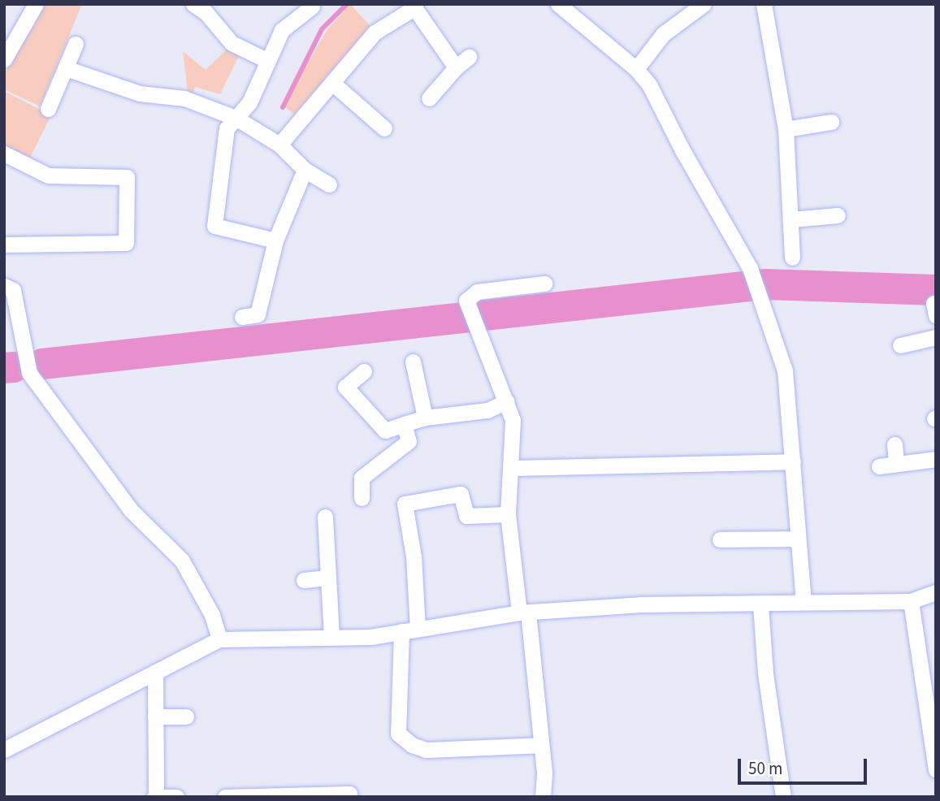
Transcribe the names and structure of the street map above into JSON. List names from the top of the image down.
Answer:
{
  "scale_bar": "50 m"
}
